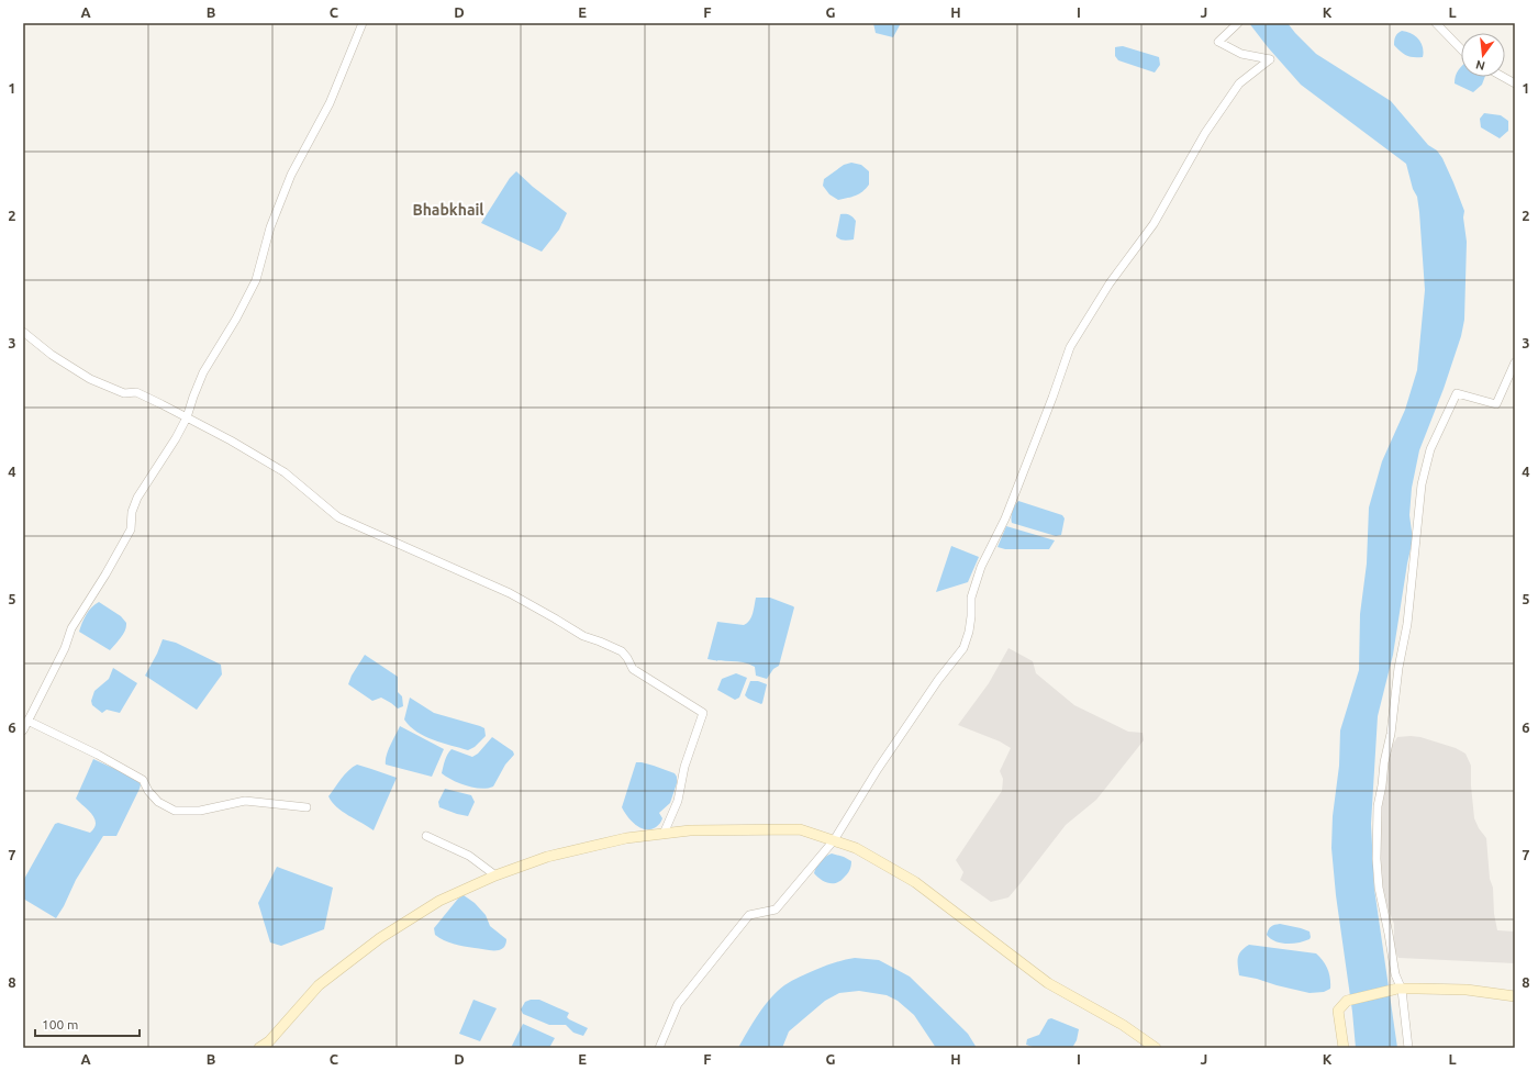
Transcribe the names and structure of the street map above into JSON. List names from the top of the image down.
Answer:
{
  "districts": ["Bhabkhail"],
  "scale_bar": "100 m",
  "north": "bottom",
  "grid": {
    "columns": [
      "A",
      "B",
      "C",
      "D",
      "E",
      "F",
      "G",
      "H",
      "I",
      "J",
      "K",
      "L"
    ],
    "rows": [
      "1",
      "2",
      "3",
      "4",
      "5",
      "6",
      "7",
      "8"
    ]
  }
}
